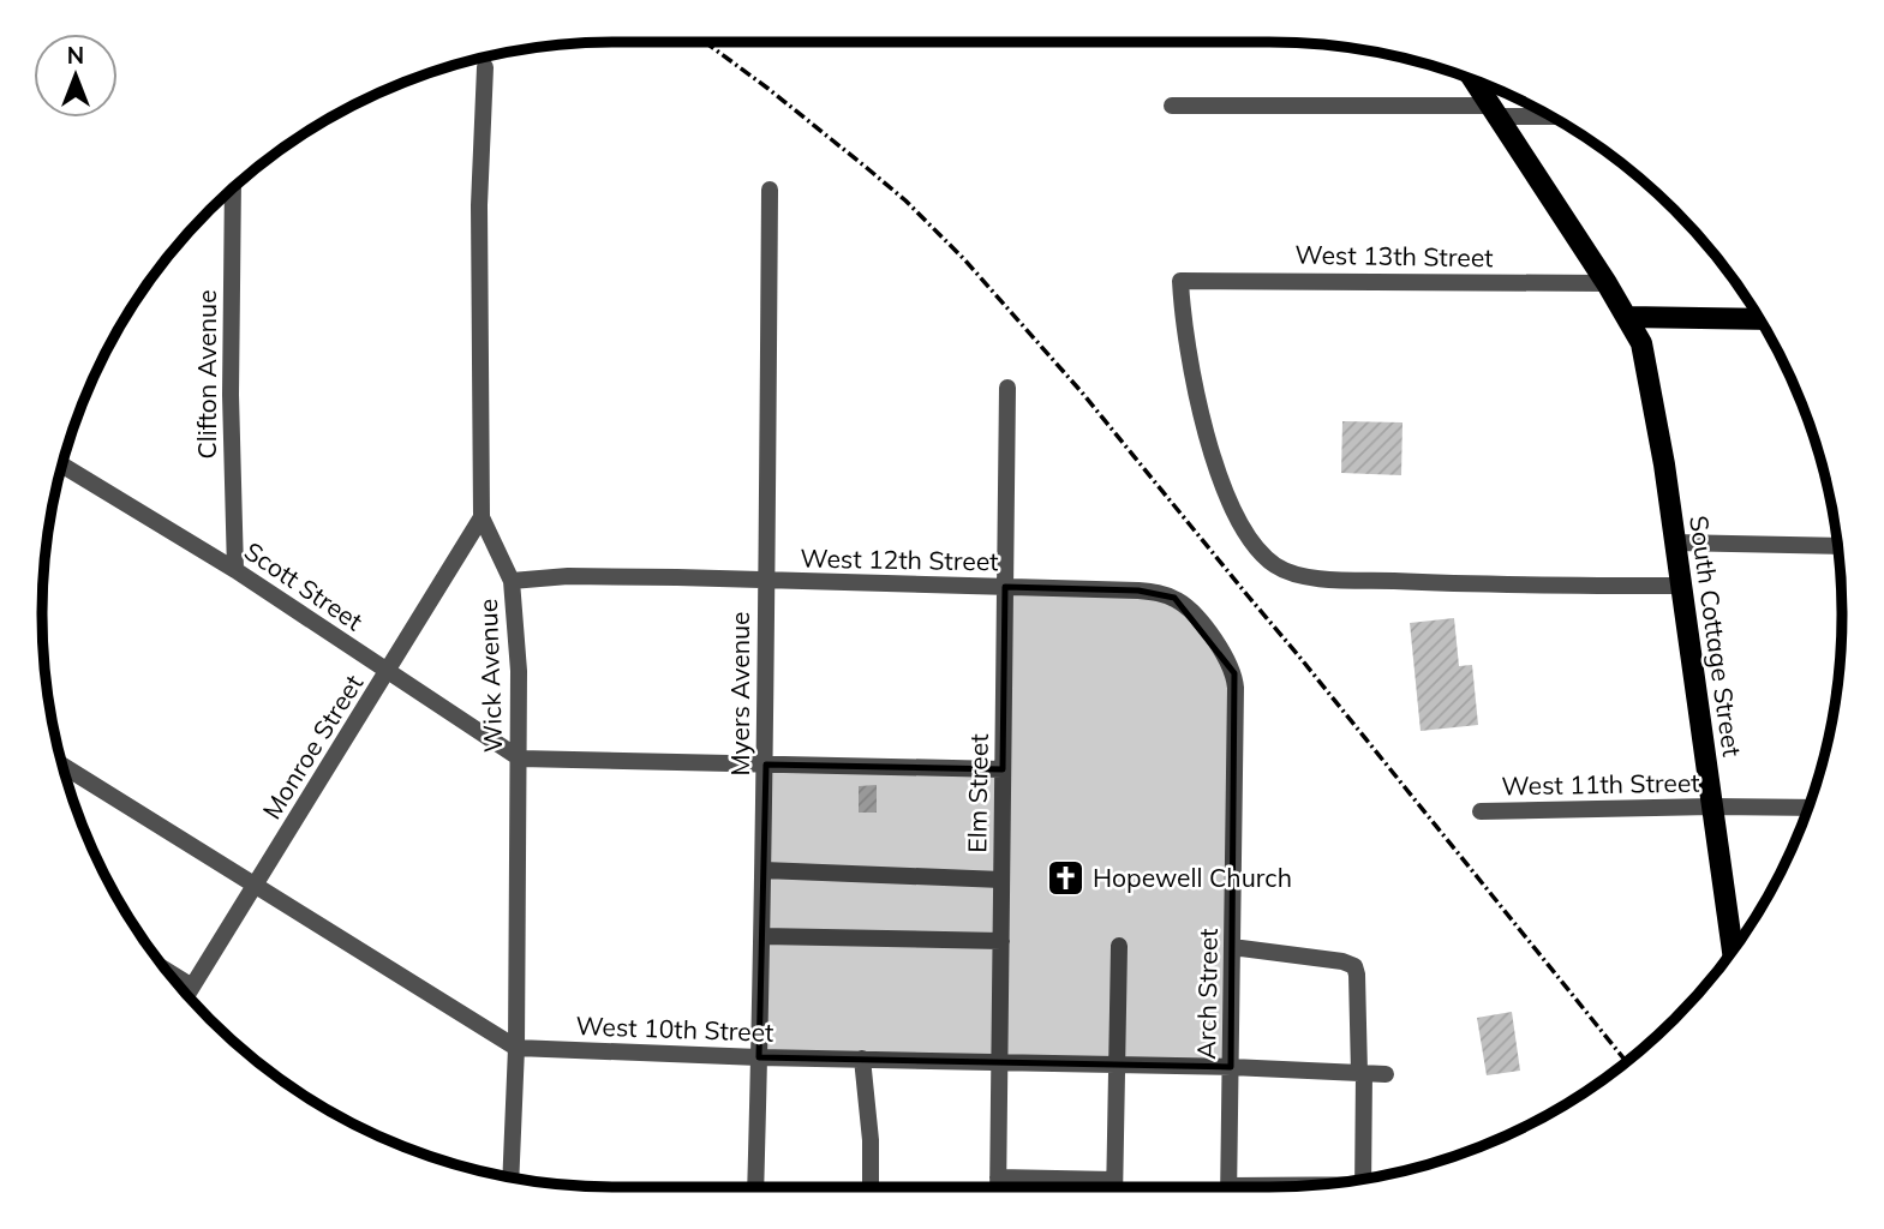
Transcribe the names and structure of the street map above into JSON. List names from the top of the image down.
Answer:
{
  "streets": {
    "main road": ["South Cottage Street"],
    "street": [
      "West 13th Street",
      "Clifton Avenue",
      "West 12th Street",
      "Scott Street",
      "Wick Avenue",
      "Myers Avenue",
      "Monroe Street",
      "West 11th Street",
      "Elm Street",
      "Arch Street",
      "West 10th Street"
    ]
  },
  "crossings": [
    ["West 13th Street", "South Cottage Street"],
    ["Clifton Avenue", "Scott Street"],
    ["West 12th Street", "Wick Avenue"],
    ["West 12th Street", "Myers Avenue"],
    ["West 12th Street", "Elm Street"],
    ["West 12th Street", "Arch Street"],
    ["Scott Street", "Wick Avenue"],
    ["Scott Street", "Monroe Street"],
    ["South Cottage Street", "West 11th Street"],
    ["Wick Avenue", "Monroe Street"],
    ["Wick Avenue", "West 10th Street"],
    ["Myers Avenue", "West 10th Street"],
    ["Monroe Street", "West 10th Street"],
    ["Elm Street", "West 10th Street"],
    ["Arch Street", "West 10th Street"]
  ],
  "places": {
    "church": ["Hopewell Church"]
  },
  "north": "top"
}
